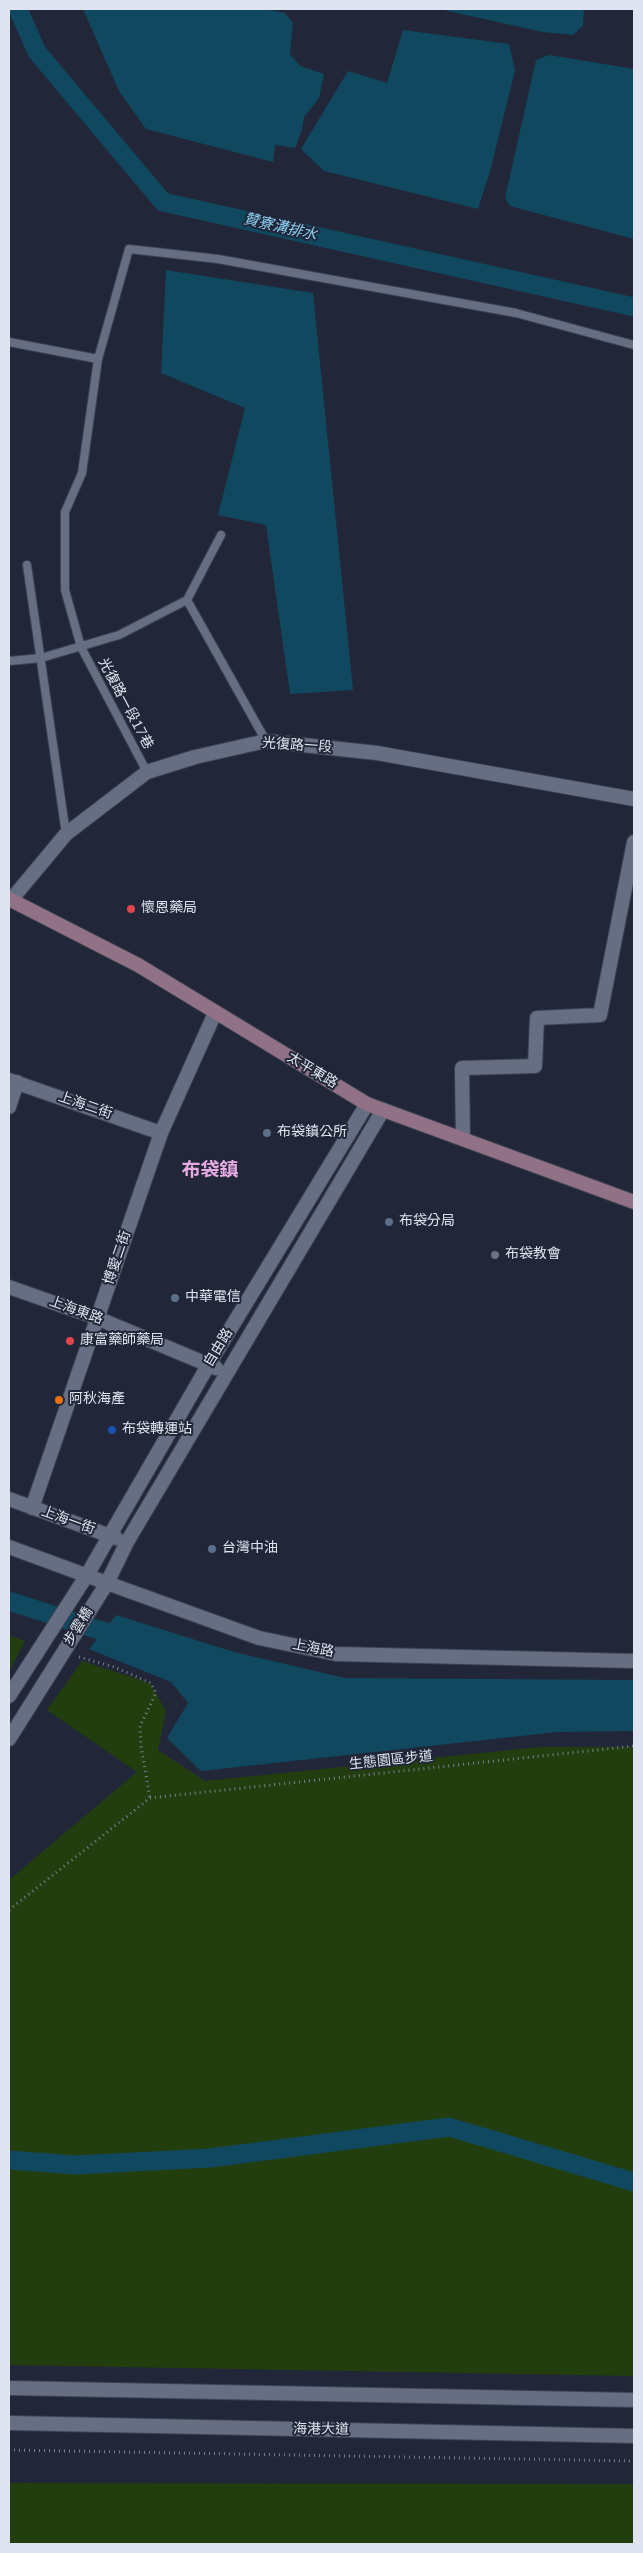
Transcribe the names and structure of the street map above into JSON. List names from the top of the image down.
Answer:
{
  "streets": {
    "main road": ["太平東路"],
    "street": [
      "光復路一段",
      "上海二街",
      "博愛二街",
      "上海東路",
      "自由路",
      "上海一街",
      "步雲橋",
      "上海路",
      "海港大道"
    ],
    "lane": ["光復路一段17巷"],
    "path": ["生態園區步道"]
  },
  "crossings": [
    ["光復路一段17巷", "光復路一段"],
    ["光復路一段", "太平東路"],
    ["太平東路", "博愛二街"],
    ["太平東路", "自由路"],
    ["上海二街", "博愛二街"],
    ["博愛二街", "上海東路"],
    ["博愛二街", "上海一街"],
    ["上海東路", "自由路"],
    ["自由路", "上海一街"],
    ["自由路", "步雲橋"],
    ["自由路", "上海路"]
  ],
  "districts": ["布袋鎮"],
  "water": ["贊寮溝排水"],
  "places": [
    "懷恩藥局",
    "布袋鎮公所",
    "布袋分局",
    "布袋教會",
    "中華電信",
    "康富藥師藥局",
    "阿秋海產",
    "布袋轉運站",
    "台灣中油"
  ]
}
